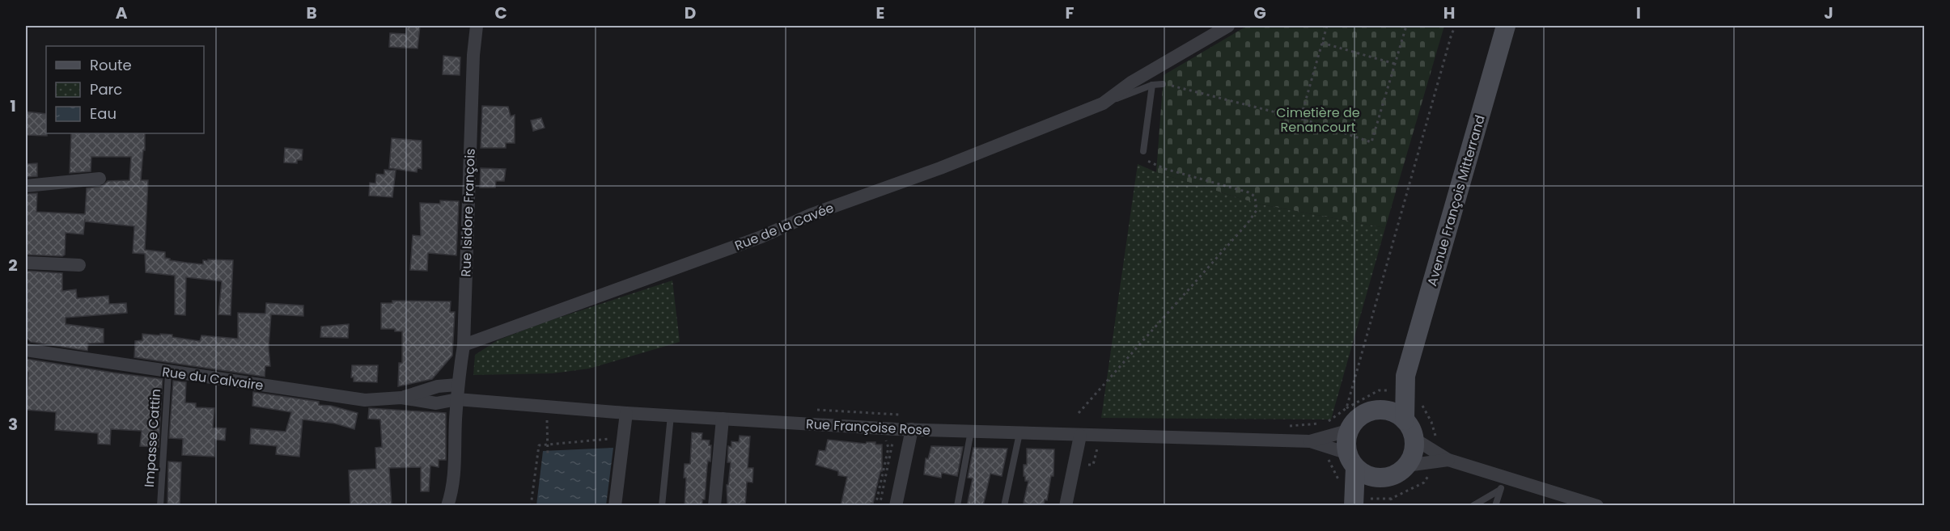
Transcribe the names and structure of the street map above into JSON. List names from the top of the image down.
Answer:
{
  "streets": {
    "main road": ["Avenue François Mitterrand"],
    "street": [
      "Rue Isidore François",
      "Rue de la Cavée",
      "Rue du Calvaire",
      "Rue Françoise Rose"
    ],
    "lane": ["Impasse Cattin"]
  },
  "crossings": [
    ["Rue Isidore François", "Rue de la Cavée"],
    ["Rue Isidore François", "Rue du Calvaire"],
    ["Rue Isidore François", "Rue Françoise Rose"],
    ["Rue du Calvaire", "Rue Françoise Rose"],
    ["Rue du Calvaire", "Impasse Cattin"]
  ],
  "parks": ["Cimetière de Renancourt"],
  "legend": ["Route", "Parc", "Eau"],
  "grid": {
    "columns": [
      "A",
      "B",
      "C",
      "D",
      "E",
      "F",
      "G",
      "H",
      "I",
      "J"
    ],
    "rows": ["1", "2", "3"]
  }
}
